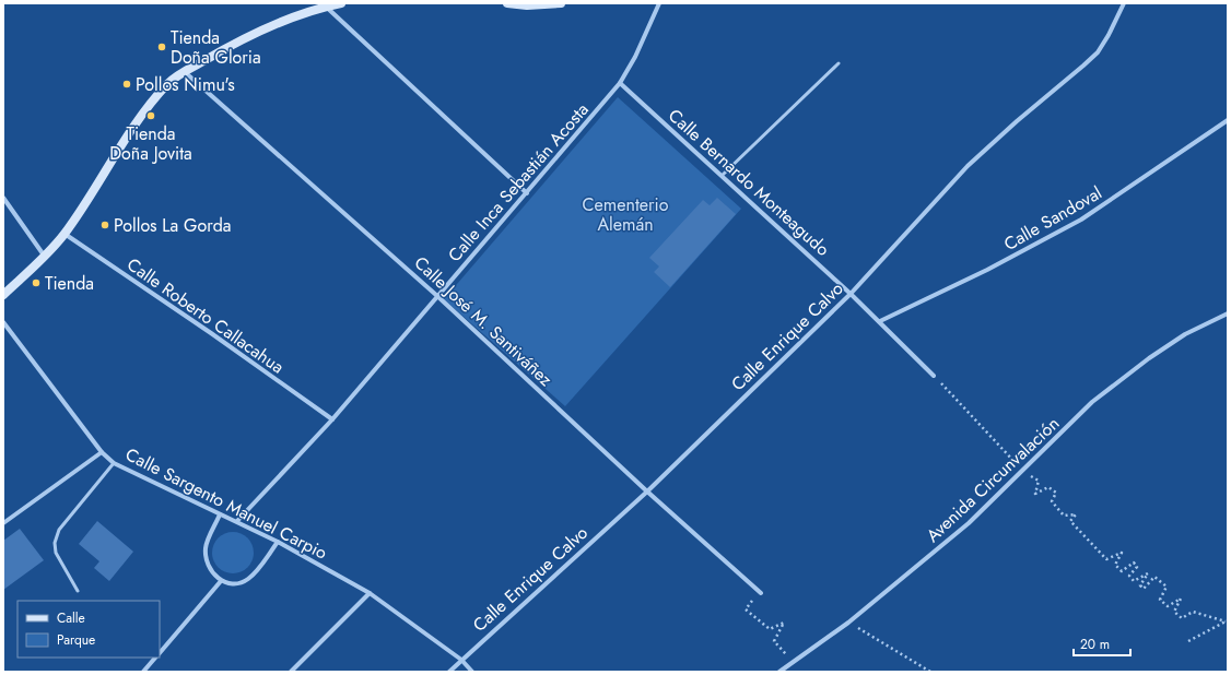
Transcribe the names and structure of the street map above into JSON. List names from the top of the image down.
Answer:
{
  "streets": {
    "street": [
      "Calle Inca Sebastián Acosta",
      "Calle Bernardo Monteagudo",
      "Calle Sandoval",
      "Calle Roberto Callacahua",
      "Calle José M. Santiváñez",
      "Calle Enrique Calvo",
      "Avenida Circunvalación",
      "Calle Sargento Manuel Carpio"
    ]
  },
  "crossings": [
    ["Calle Inca Sebastián Acosta", "Calle Bernardo Monteagudo"],
    ["Calle Inca Sebastián Acosta", "Calle Roberto Callacahua"],
    ["Calle Inca Sebastián Acosta", "Calle José M. Santiváñez"],
    ["Calle Inca Sebastián Acosta", "Calle Sargento Manuel Carpio"],
    ["Calle Bernardo Monteagudo", "Calle Sandoval"],
    ["Calle Bernardo Monteagudo", "Calle Enrique Calvo"],
    ["Calle José M. Santiváñez", "Calle Enrique Calvo"],
    ["Calle Enrique Calvo", "Calle Sargento Manuel Carpio"]
  ],
  "parks": ["Cementerio Alemán"],
  "places": [
    "Tienda Doña Gloria",
    "Pollos Nimu's",
    "Tienda Doña Jovita",
    "Pollos La Gorda",
    "Tienda"
  ],
  "legend": ["Calle", "Parque"],
  "scale_bar": "20 m"
}
